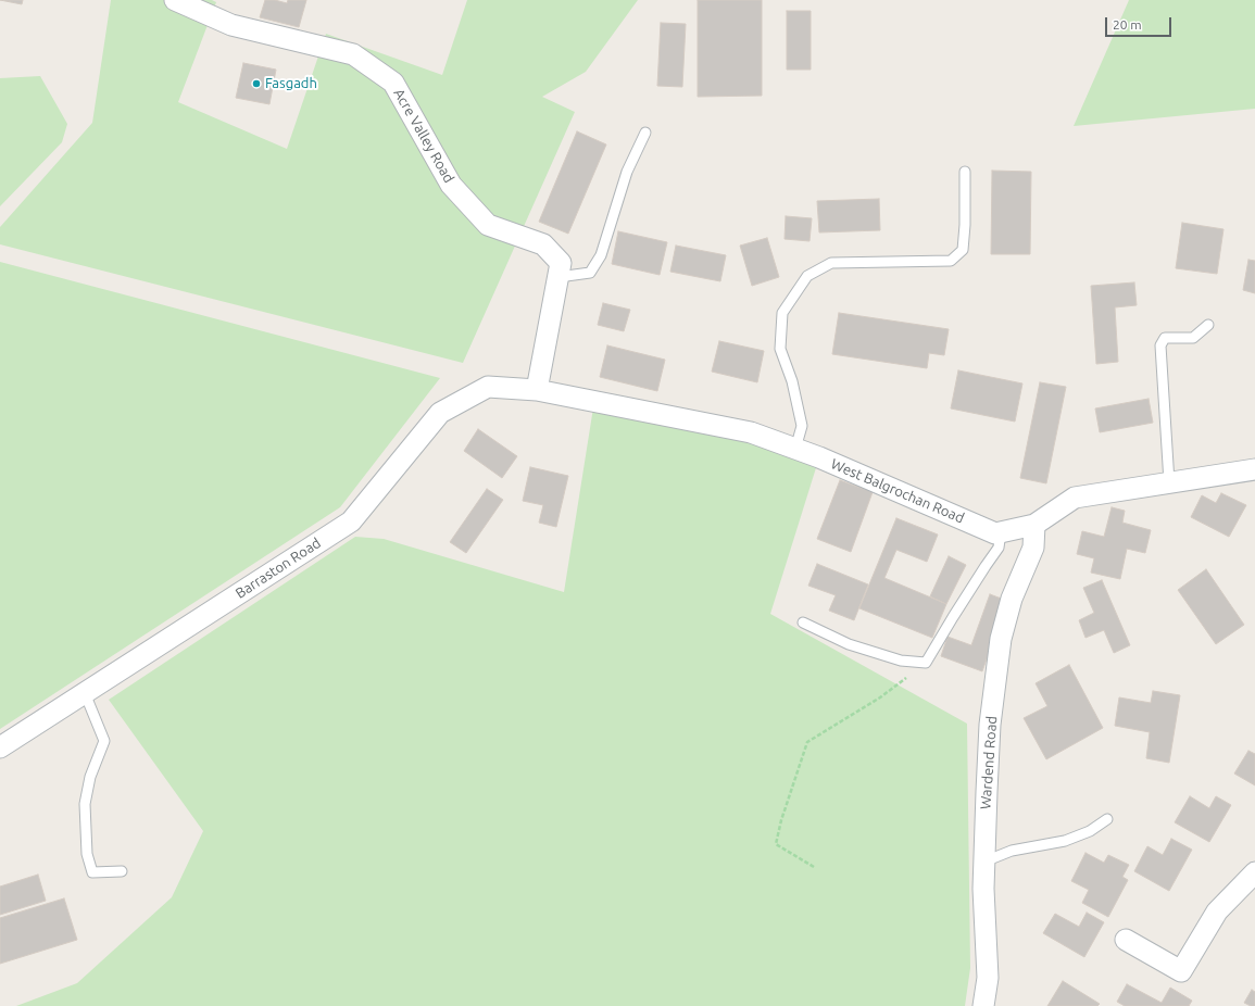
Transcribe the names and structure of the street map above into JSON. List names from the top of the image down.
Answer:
{
  "streets": {
    "street": [
      "Acre Valley Road",
      "West Balgrochan Road",
      "Barraston Road",
      "Wardend Road"
    ]
  },
  "crossings": [
    ["Acre Valley Road", "West Balgrochan Road"],
    ["Acre Valley Road", "Barraston Road"],
    ["West Balgrochan Road", "Barraston Road"],
    ["West Balgrochan Road", "Wardend Road"]
  ],
  "places": ["Fasgadh"],
  "scale_bar": "20 m"
}
